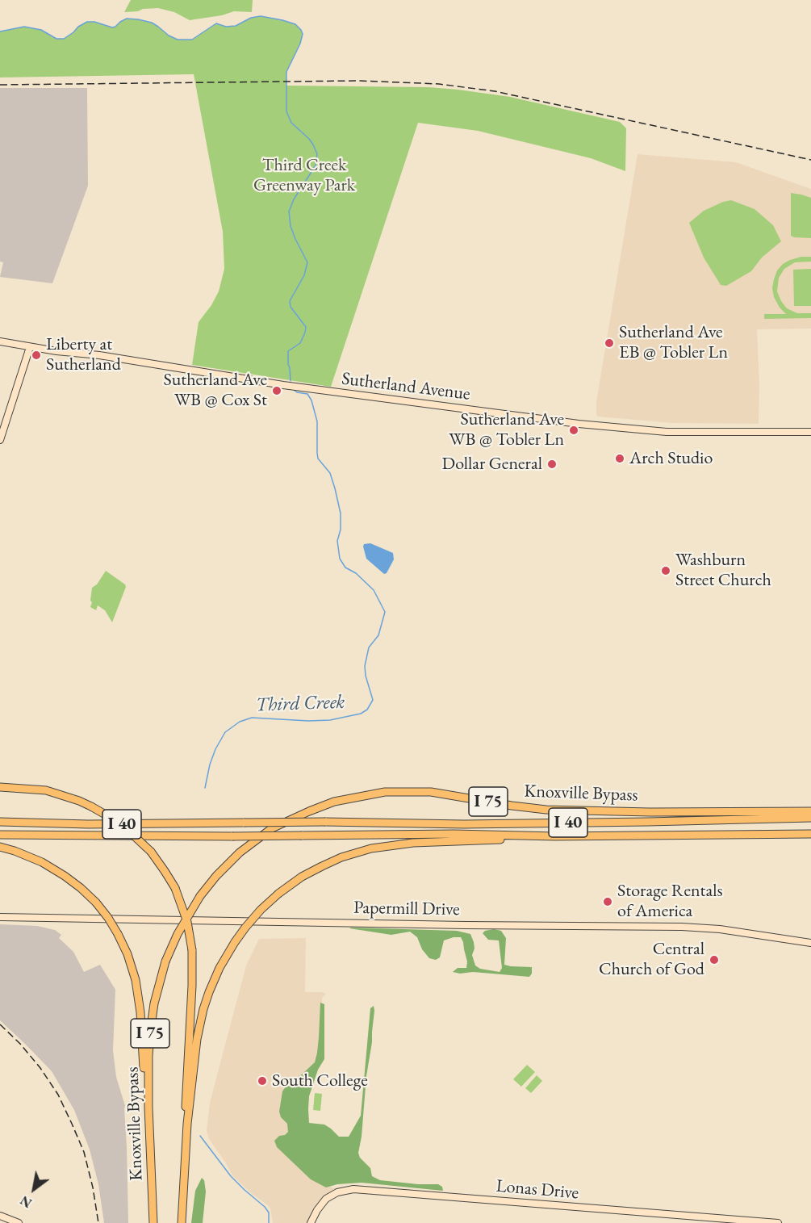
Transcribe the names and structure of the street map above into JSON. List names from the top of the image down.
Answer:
{
  "streets": {
    "highway": ["Knoxville Bypass", "I 75", "I 40"],
    "street": ["Sutherland Avenue", "Papermill Drive", "Lonas Drive"]
  },
  "crossings": [
    ["I 75", "I 40"]
  ],
  "water": ["Third Creek"],
  "parks": ["Third Creek Greenway Park"],
  "places": [
    "Sutherland Ave EB @ Tobler Ln",
    "Liberty at Sutherland",
    "Sutherland Ave WB @ Cox St",
    "Sutherland Ave WB @ Tobler Ln",
    "Arch Studio",
    "Dollar General",
    "Washburn Street Church",
    "Storage Rentals of America",
    "Central Church of God",
    "South College"
  ],
  "north": "bottom left"
}
